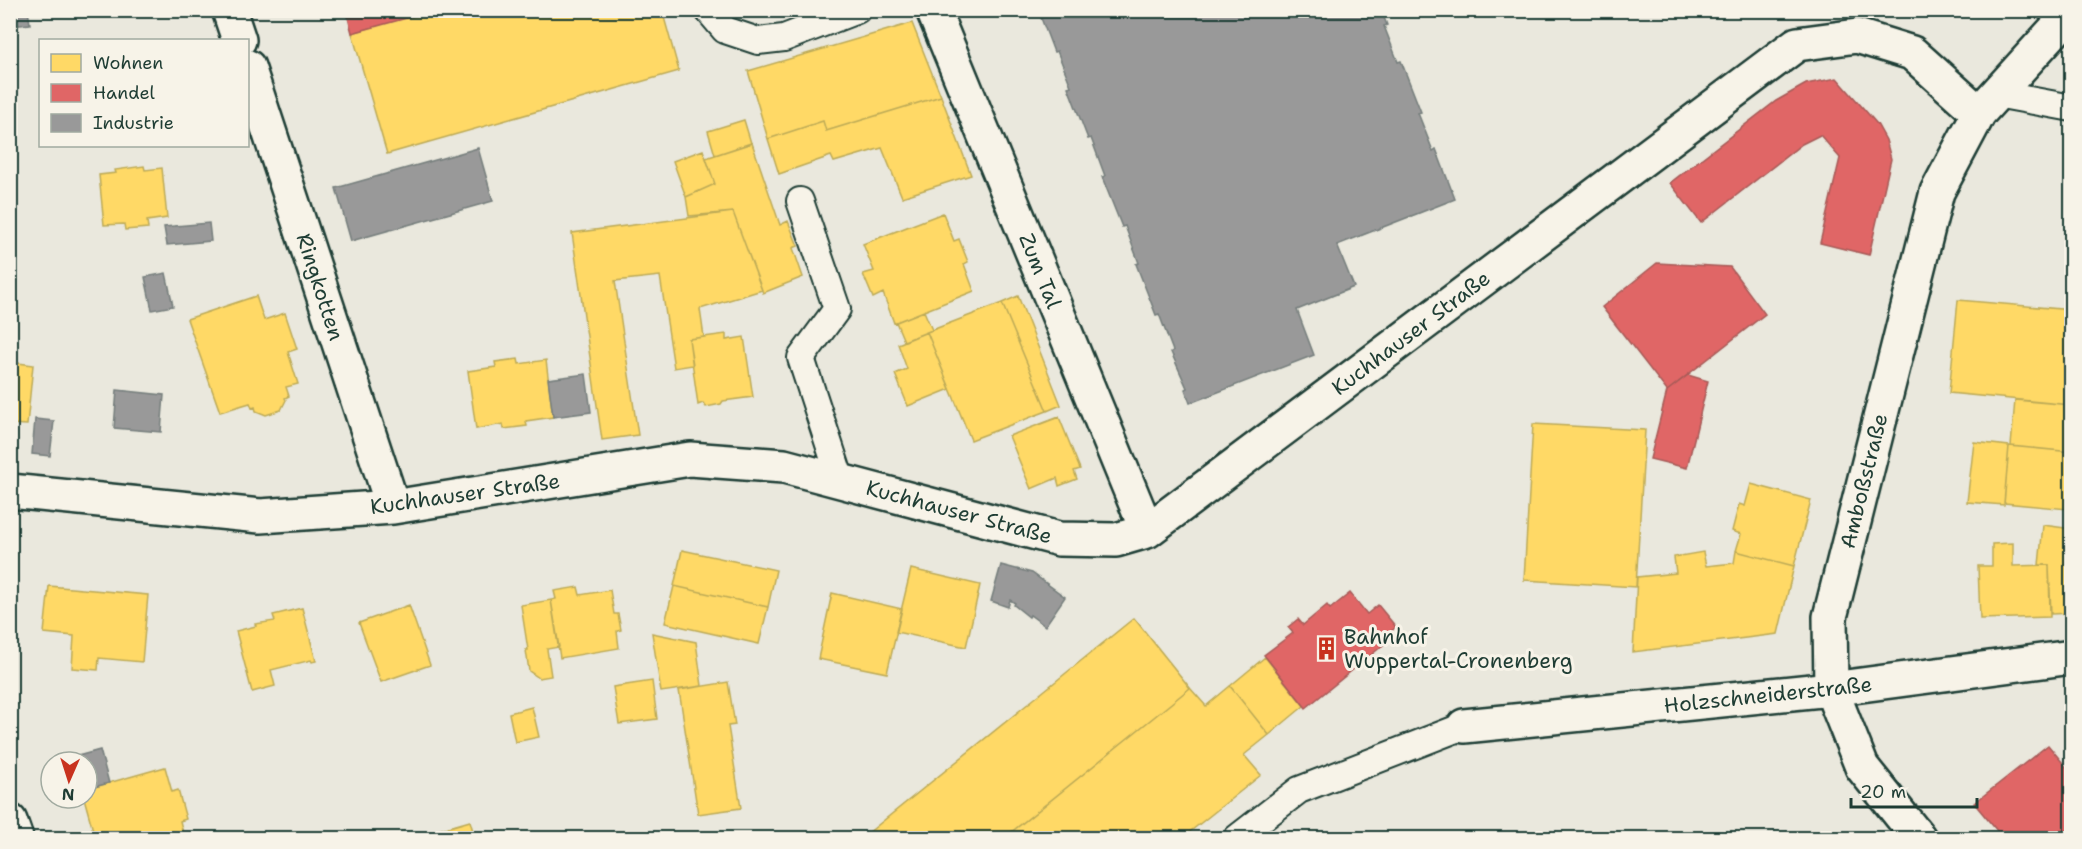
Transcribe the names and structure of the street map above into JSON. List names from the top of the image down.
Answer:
{
  "streets": {
    "street": [
      "Zum Tal",
      "Ringkotten",
      "Kuchhauser Straße",
      "Amboßstraße",
      "Holzschneiderstraße"
    ]
  },
  "crossings": [
    ["Zum Tal", "Kuchhauser Straße"],
    ["Ringkotten", "Kuchhauser Straße"],
    ["Kuchhauser Straße", "Amboßstraße"],
    ["Amboßstraße", "Holzschneiderstraße"]
  ],
  "places": {
    "building": ["Bahnhof Wuppertal-Cronenberg"]
  },
  "legend": ["Wohnen", "Handel", "Industrie"],
  "scale_bar": "20 m",
  "north": "bottom"
}
